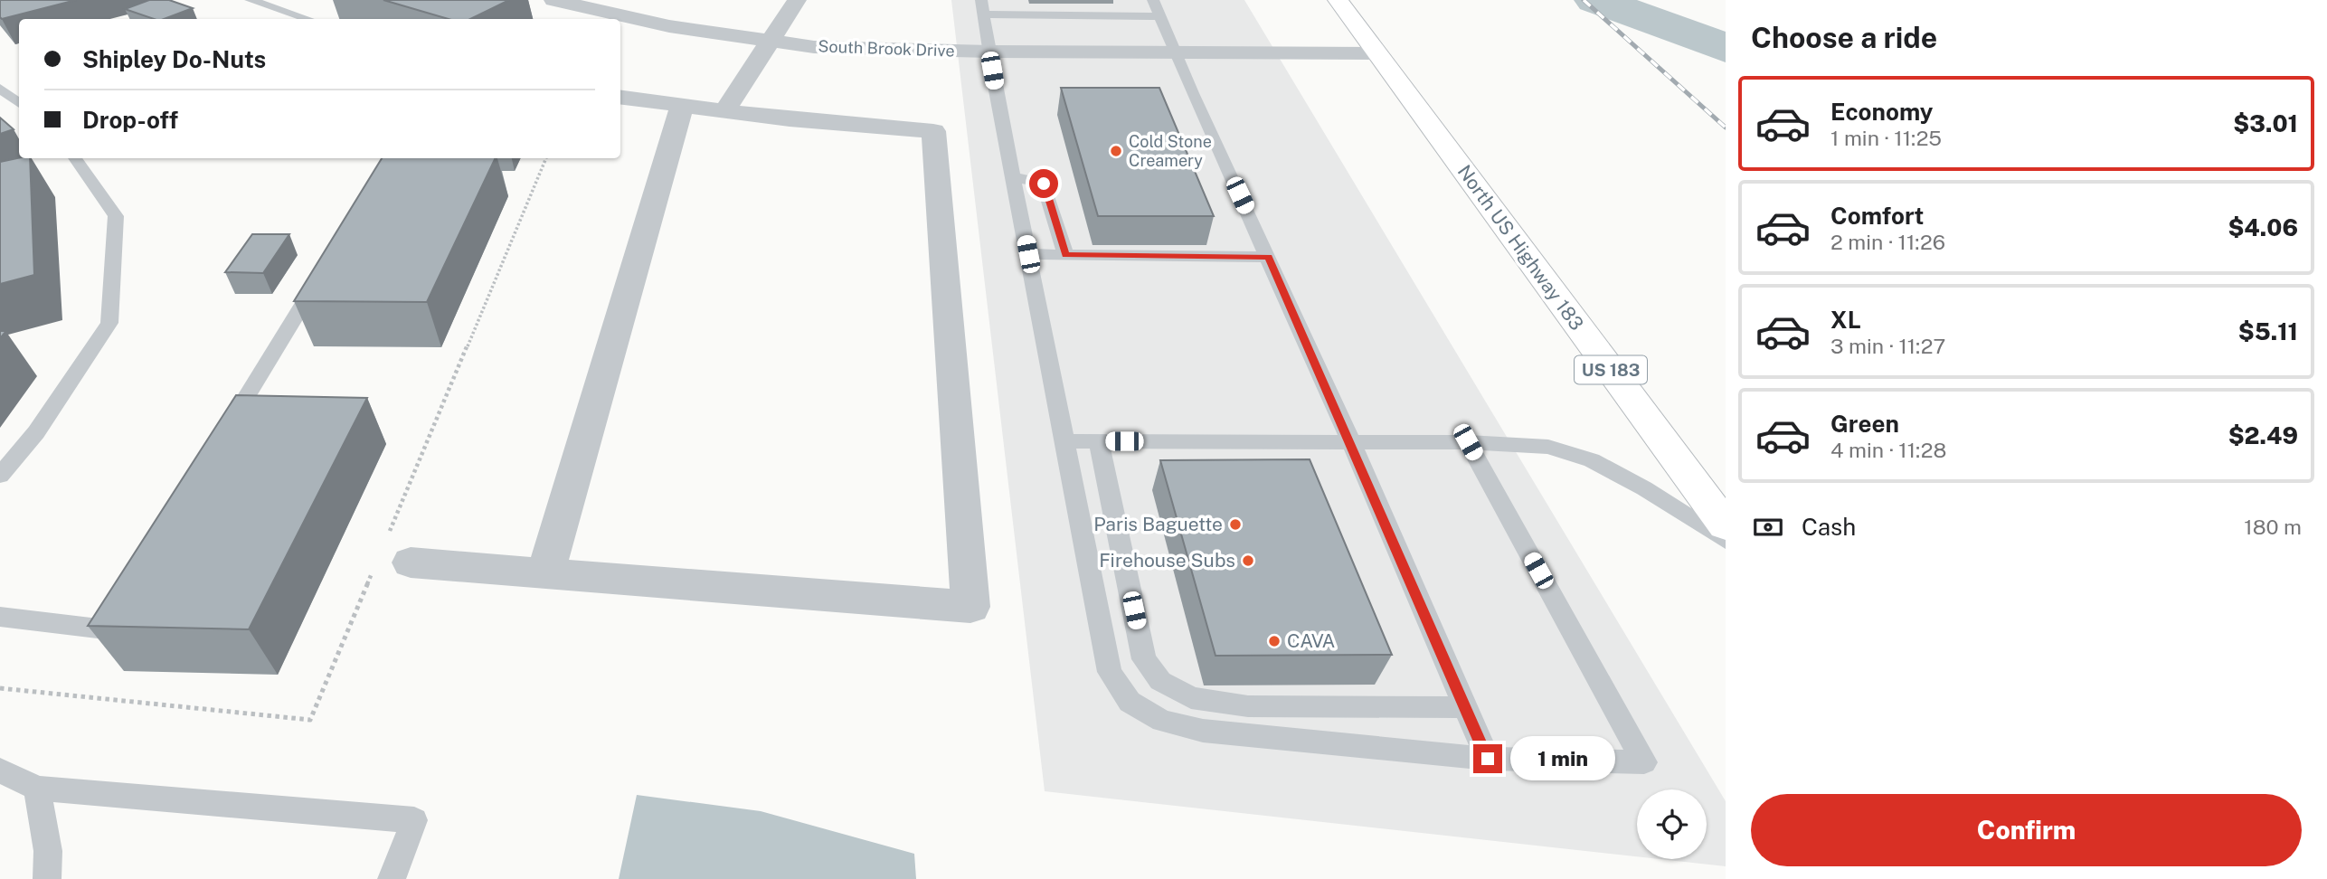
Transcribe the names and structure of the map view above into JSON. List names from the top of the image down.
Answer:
{
  "streets": {
    "main road": ["North US Highway 183", "US 183"],
    "street": ["South Brook Drive"]
  },
  "crossings": [
    ["South Brook Drive", "North US Highway 183"]
  ],
  "places": [
    "Cold Stone Creamery",
    "Paris Baguette",
    "Firehouse Subs",
    "CAVA"
  ],
  "page": {
    "heading": "Choose a ride",
    "banner": ["Shipley Do-Nuts", "Drop-off"],
    "list": [
      {
        "name": "Economy",
        "note": "1 min · 11:25",
        "value": "$3.01"
      },
      {
        "name": "Comfort",
        "note": "2 min · 11:26",
        "value": "$4.06"
      },
      {
        "name": "XL",
        "note": "3 min · 11:27",
        "value": "$5.11"
      },
      {
        "name": "Green",
        "note": "4 min · 11:28",
        "value": "$2.49"
      }
    ],
    "pay": ["Cash", "180 m"],
    "bubble": "1 min",
    "buttons": "Confirm"
  }
}
